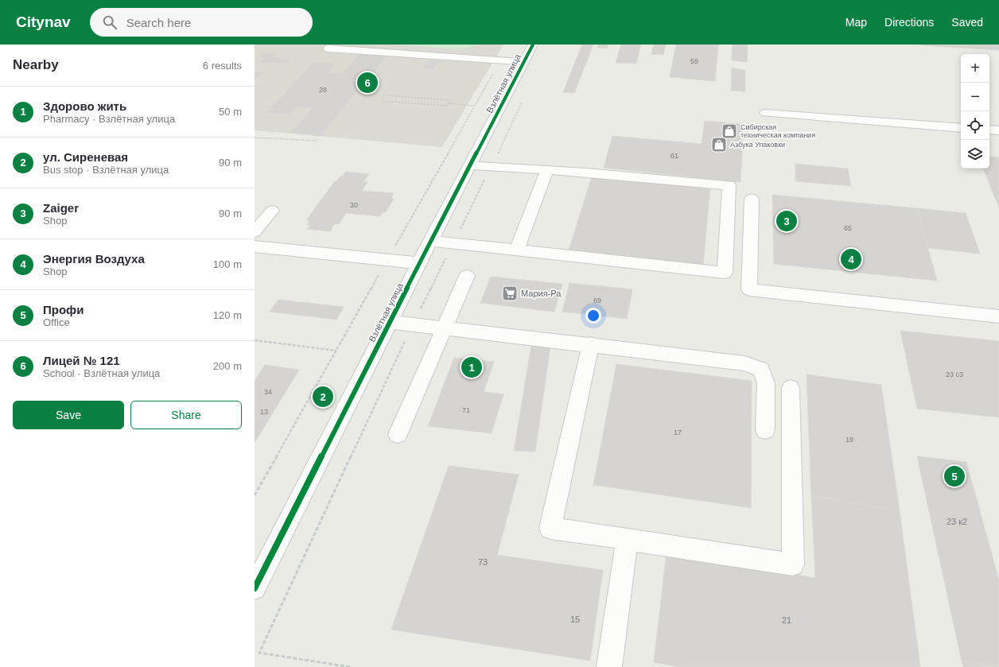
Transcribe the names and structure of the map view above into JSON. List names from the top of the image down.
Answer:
{
  "streets": {
    "street": ["Взлётная улица"]
  },
  "places": {
    "shop": ["Сибирская техническая компания", "Азбука Упаковки"],
    "supermarket": ["Мария-Ра"]
  },
  "house_numbers": [
    "59",
    "28",
    "61",
    "30",
    "65",
    "69",
    "23 с3",
    "34",
    "71",
    "13",
    "17",
    "19",
    "23 к2",
    "73",
    "15",
    "21"
  ],
  "page": {
    "header": "Citynav",
    "search": "Search here",
    "nav": ["Map", "Directions", "Saved"],
    "heading": ["Nearby", "6 results"],
    "map_buttons": ["+", "−"],
    "pins": [
      "6",
      "3",
      "4",
      "1",
      "2",
      "5"
    ],
    "list": [
      {
        "mark": "1",
        "name": "Здорово жить",
        "note": "Pharmacy · Взлётная улица",
        "value": "50 m"
      },
      {
        "mark": "2",
        "name": "ул. Сиреневая",
        "note": "Bus stop · Взлётная улица",
        "value": "90 m"
      },
      {
        "mark": "3",
        "name": "Zaiger",
        "note": "Shop",
        "value": "90 m"
      },
      {
        "mark": "4",
        "name": "Энергия Воздуха",
        "note": "Shop",
        "value": "100 m"
      },
      {
        "mark": "5",
        "name": "Профи",
        "note": "Office",
        "value": "120 m"
      },
      {
        "mark": "6",
        "name": "Лицей № 121",
        "note": "School · Взлётная улица",
        "value": "200 m"
      }
    ],
    "buttons": ["Save", "Share"]
  }
}
